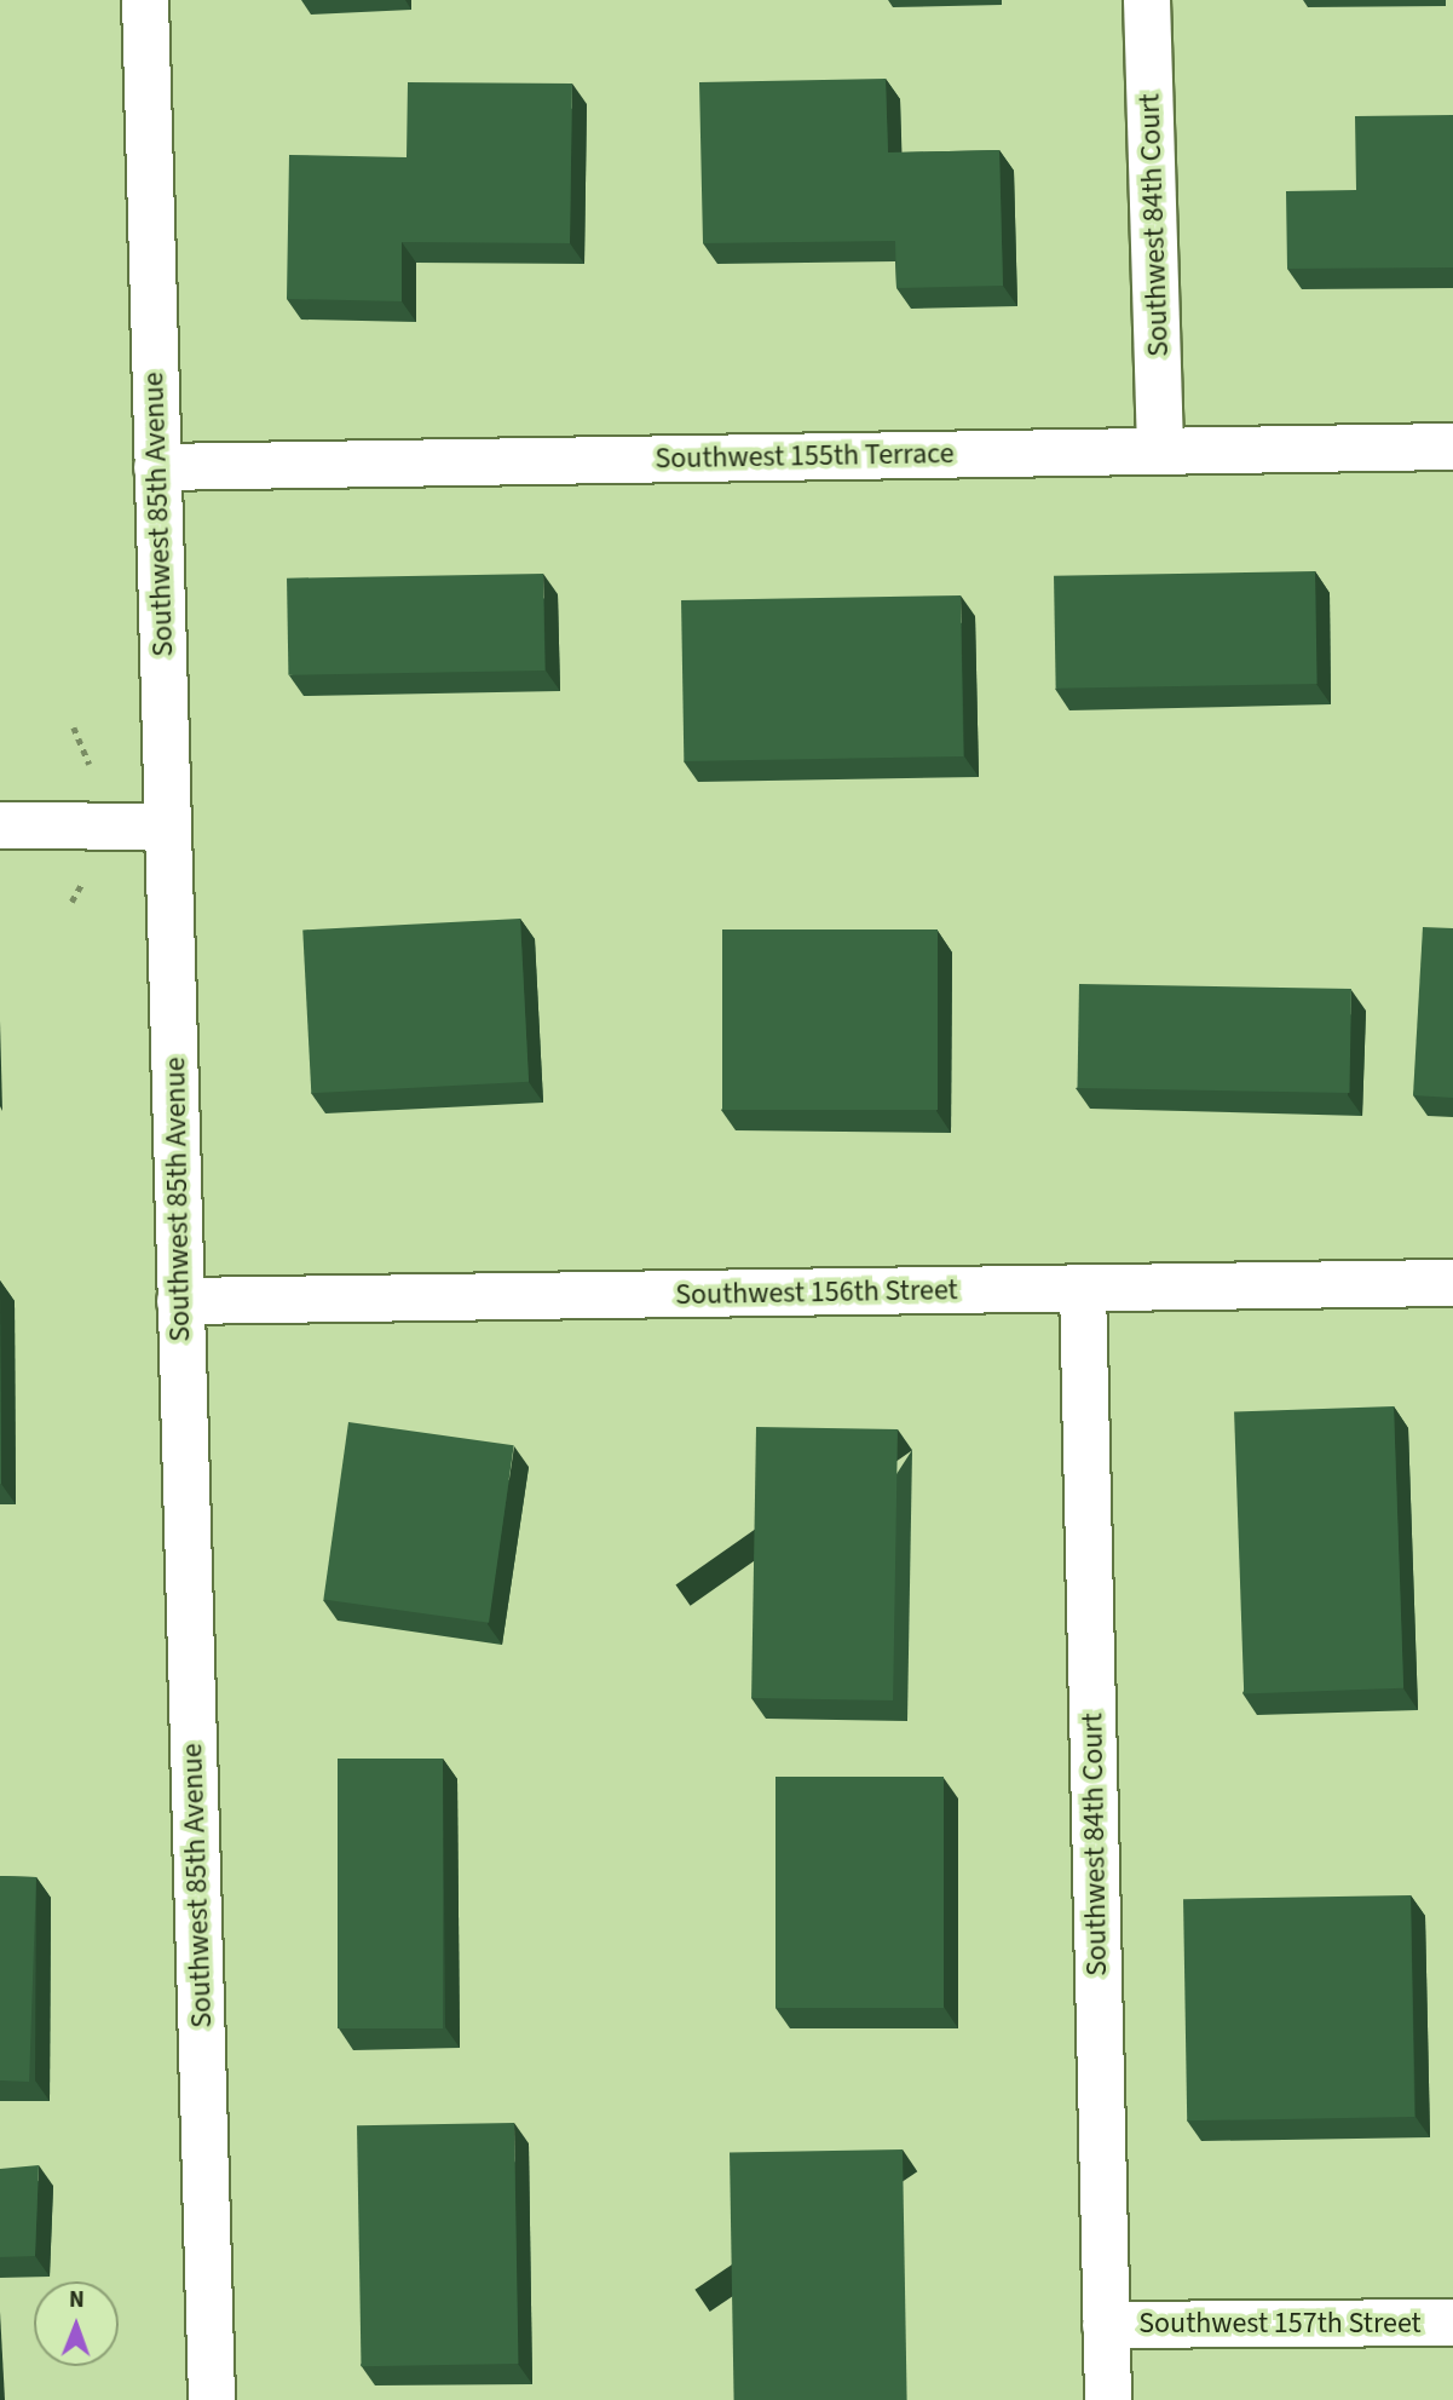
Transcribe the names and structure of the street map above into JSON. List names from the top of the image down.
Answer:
{
  "streets": {
    "street": [
      "Southwest 84th Court",
      "Southwest 155th Terrace",
      "Southwest 85th Avenue",
      "Southwest 156th Street",
      "Southwest 157th Street"
    ]
  },
  "crossings": [
    ["Southwest 84th Court", "Southwest 155th Terrace"],
    ["Southwest 84th Court", "Southwest 156th Street"],
    ["Southwest 84th Court", "Southwest 157th Street"],
    ["Southwest 155th Terrace", "Southwest 85th Avenue"],
    ["Southwest 85th Avenue", "Southwest 156th Street"]
  ],
  "north": "top"
}
